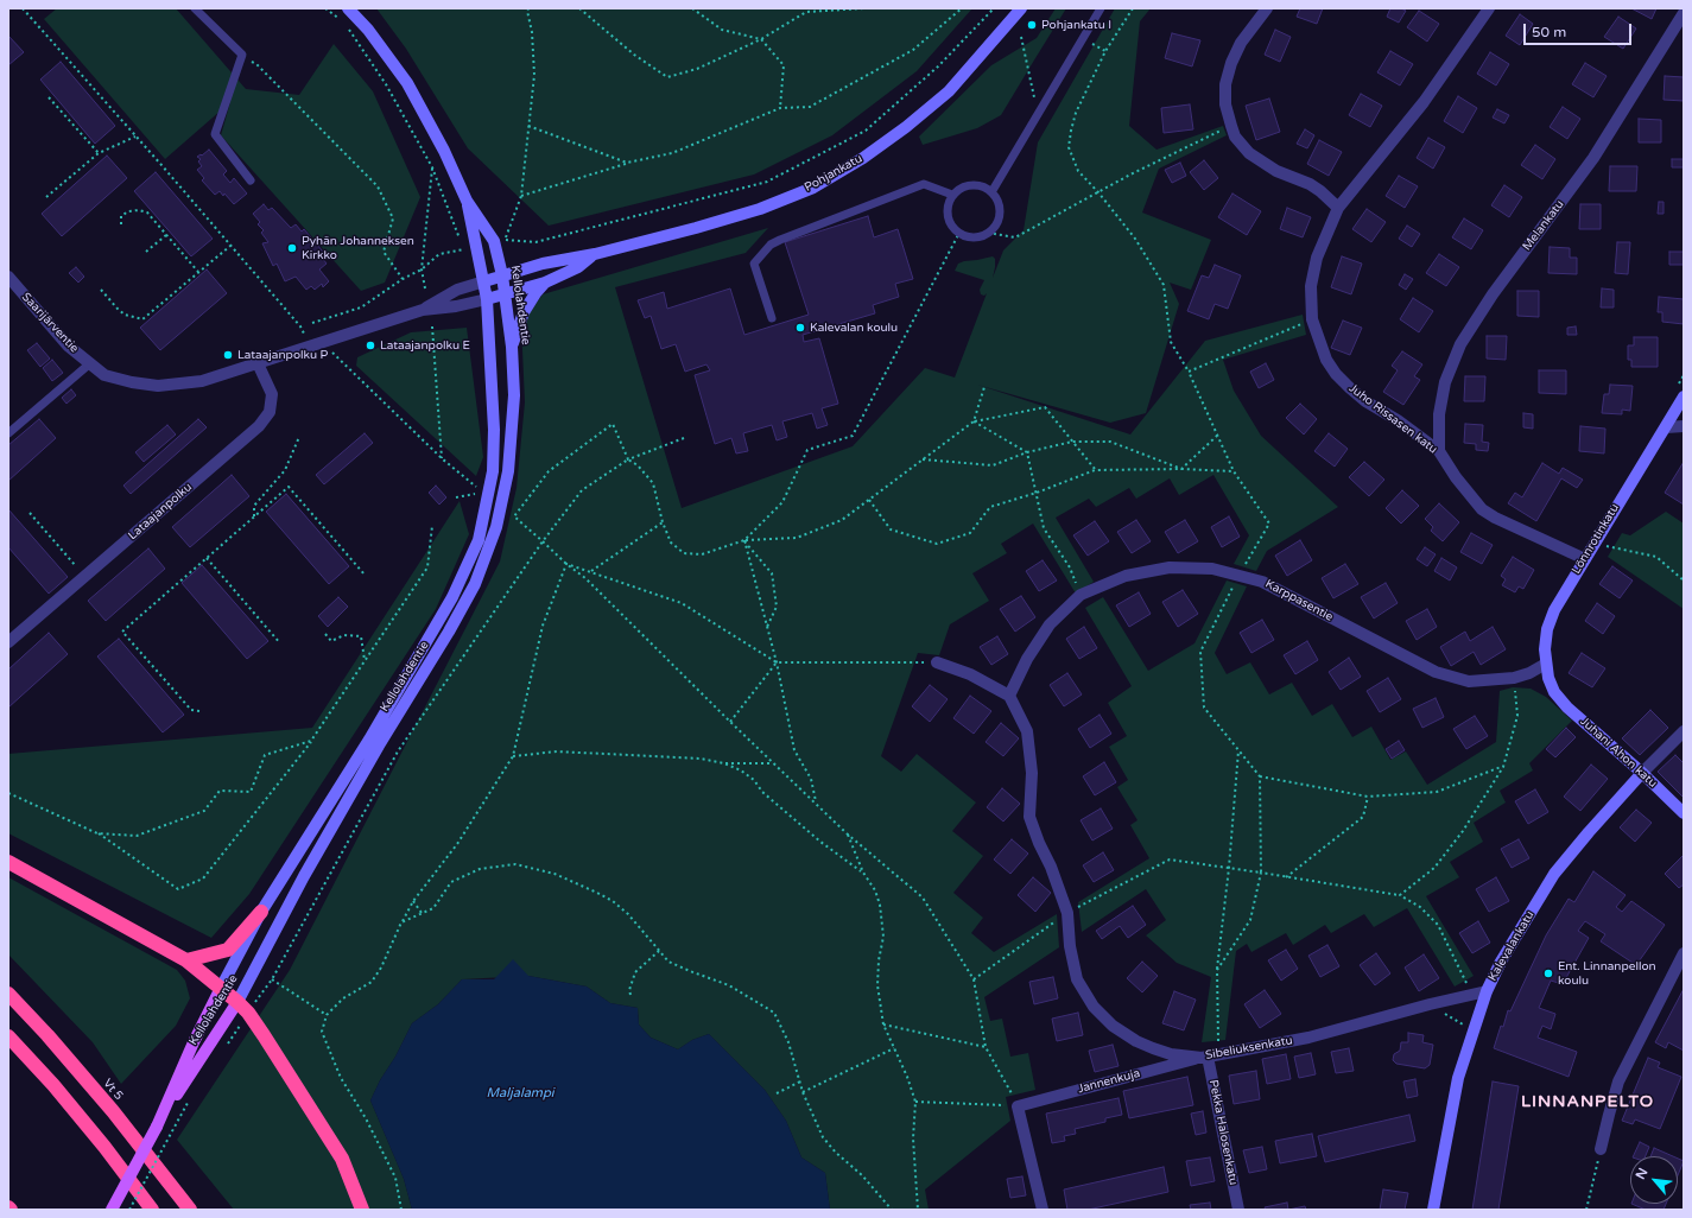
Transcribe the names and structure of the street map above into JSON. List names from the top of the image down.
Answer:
{
  "streets": {
    "highway": ["Vt 5"],
    "main road": [
      "Pohjankatu",
      "Kellolahdentie",
      "Lönnrotinkatu",
      "Juhani Ahon katu",
      "Kalevalankatu"
    ],
    "street": [
      "Melankatu",
      "Saarijärventie",
      "Juho Rissasen katu",
      "Lataajanpolku",
      "Karppasentie",
      "Sibeliuksenkatu",
      "Jannenkuja",
      "Pekka Halosenkatu"
    ]
  },
  "crossings": [
    ["Pohjankatu", "Kellolahdentie"],
    ["Melankatu", "Juho Rissasen katu"],
    ["Saarijärventie", "Lataajanpolku"],
    ["Juho Rissasen katu", "Lönnrotinkatu"],
    ["Lönnrotinkatu", "Karppasentie"],
    ["Lönnrotinkatu", "Juhani Ahon katu"],
    ["Karppasentie", "Sibeliuksenkatu"],
    ["Juhani Ahon katu", "Kalevalankatu"],
    ["Kalevalankatu", "Sibeliuksenkatu"],
    ["Sibeliuksenkatu", "Jannenkuja"],
    ["Sibeliuksenkatu", "Pekka Halosenkatu"],
    ["Jannenkuja", "Pekka Halosenkatu"]
  ],
  "districts": ["LINNANPELTO"],
  "water": ["Maljalampi"],
  "places": [
    "Pohjankatu I",
    "Pyhän Johanneksen Kirkko",
    "Kalevalan koulu",
    "Lataajanpolku E",
    "Lataajanpolku P",
    "Ent. Linnanpellon koulu"
  ],
  "scale_bar": "50 m",
  "north": "top left"
}
